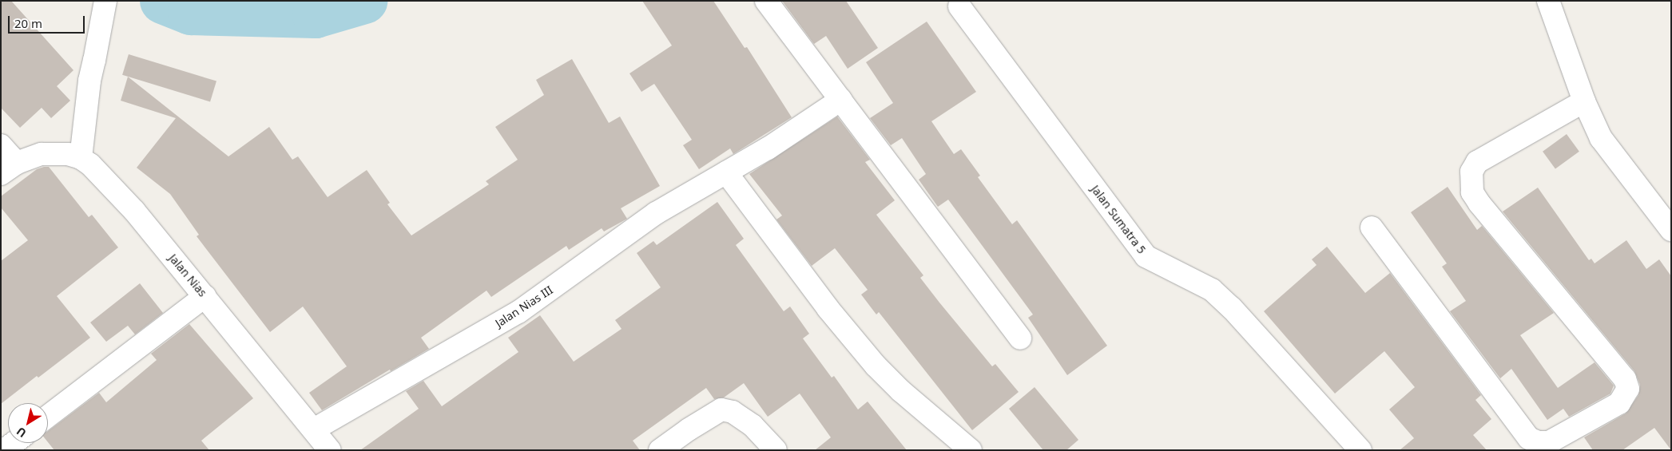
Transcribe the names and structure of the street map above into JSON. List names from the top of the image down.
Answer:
{
  "streets": {
    "street": ["Jalan Sumatra 5", "Jalan Nias", "Jalan Nias III"]
  },
  "crossings": [
    ["Jalan Nias", "Jalan Nias III"]
  ],
  "scale_bar": "20 m",
  "north": "bottom left"
}
